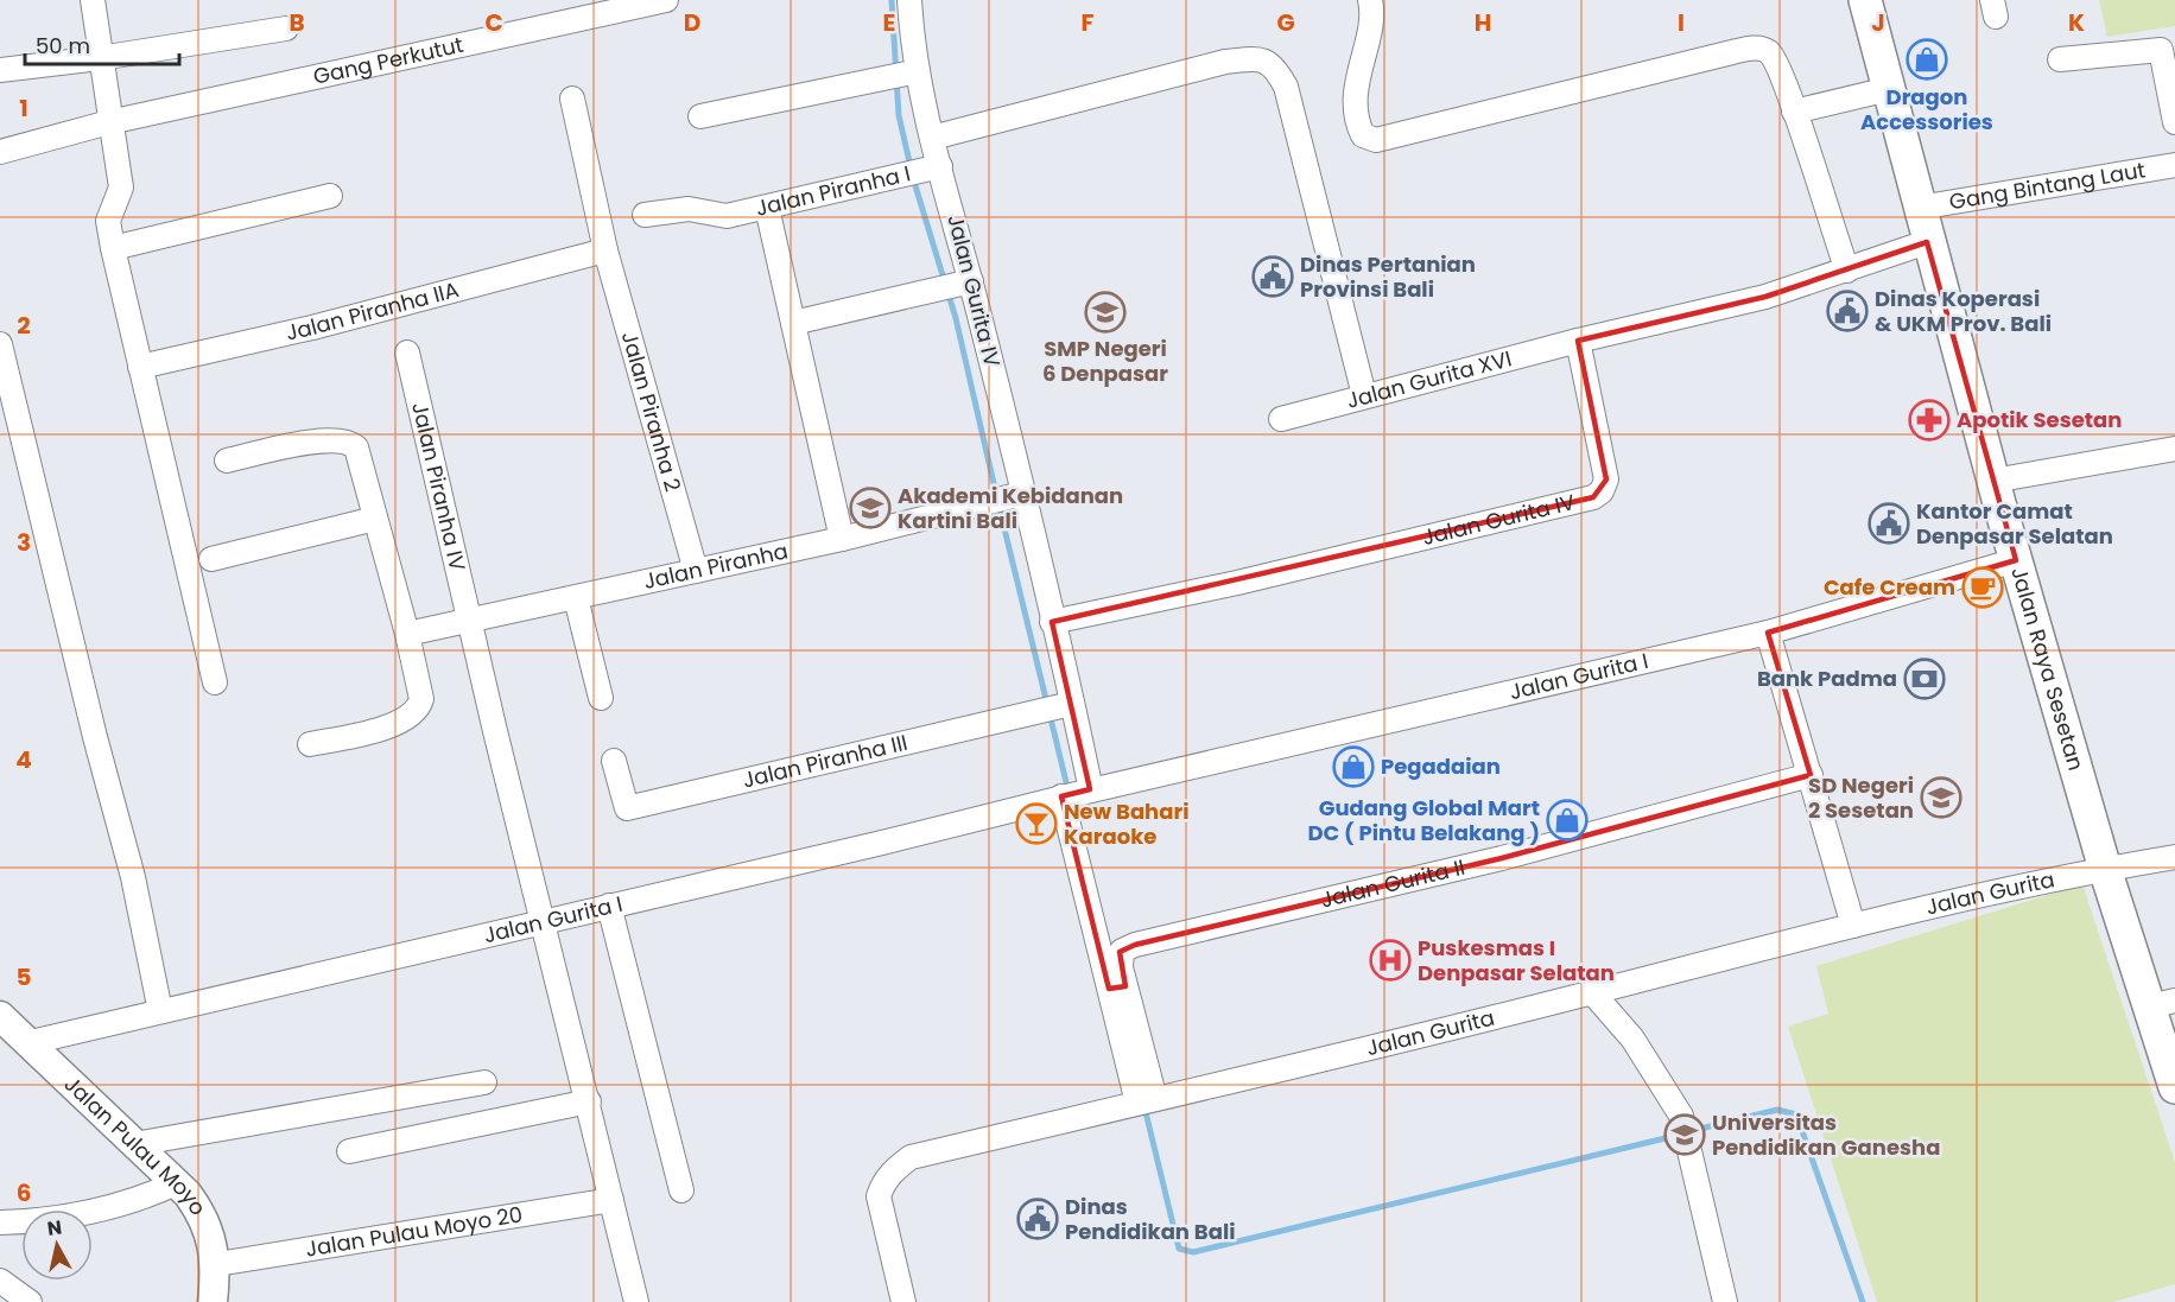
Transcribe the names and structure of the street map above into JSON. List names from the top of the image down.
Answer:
{
  "streets": {
    "main road": ["Jalan Raya Sesetan"],
    "street": [
      "Gang Perkutut",
      "Gang Bintang Laut",
      "Jalan Piranha I",
      "Jalan Gurita IV",
      "Jalan Piranha IIA",
      "Jalan Gurita XVI",
      "Jalan Piranha 2",
      "Jalan Piranha IV",
      "Jalan Piranha",
      "Jalan Gurita I",
      "Jalan Piranha III",
      "Jalan Gurita II",
      "Jalan Gurita",
      "Jalan Pulau Moyo",
      "Jalan Pulau Moyo 20"
    ]
  },
  "crossings": [
    ["Gang Bintang Laut", "Jalan Raya Sesetan"],
    ["Jalan Piranha I", "Jalan Gurita IV"],
    ["Jalan Gurita IV", "Jalan Gurita XVI"],
    ["Jalan Gurita IV", "Jalan Piranha"],
    ["Jalan Gurita IV", "Jalan Gurita I"],
    ["Jalan Gurita IV", "Jalan Piranha III"],
    ["Jalan Gurita IV", "Jalan Gurita II"],
    ["Jalan Piranha IIA", "Jalan Piranha 2"],
    ["Jalan Piranha 2", "Jalan Piranha"],
    ["Jalan Piranha IV", "Jalan Piranha"],
    ["Jalan Piranha IV", "Jalan Gurita I"],
    ["Jalan Piranha IV", "Jalan Pulau Moyo 20"],
    ["Jalan Raya Sesetan", "Jalan Gurita I"],
    ["Jalan Raya Sesetan", "Jalan Gurita"],
    ["Jalan Gurita I", "Jalan Pulau Moyo"],
    ["Jalan Gurita II", "Jalan Gurita"],
    ["Jalan Pulau Moyo", "Jalan Pulau Moyo 20"]
  ],
  "places": {
    "shop": ["Dragon Accessories", "Pegadaian", "Gudang Global Mart DC ( Pintu Belakang )"],
    "public building": [
      "Dinas Pertanian Provinsi Bali",
      "Dinas Koperasi & UKM Prov. Bali",
      "Kantor Camat Denpasar Selatan",
      "Dinas Pendidikan Bali"
    ],
    "school or university": [
      "SMP Negeri 6 Denpasar",
      "Akademi Kebidanan Kartini Bali",
      "SD Negeri 2 Sesetan",
      "Universitas Pendidikan Ganesha"
    ],
    "pharmacy": ["Apotik Sesetan"],
    "cafe": ["Cafe Cream"],
    "bank": ["Bank Padma"],
    "bar": ["New Bahari Karaoke"],
    "hospital": ["Puskesmas I Denpasar Selatan"]
  },
  "scale_bar": "50 m",
  "north": "top",
  "grid": {
    "columns": [
      "B",
      "C",
      "D",
      "E",
      "F",
      "G",
      "H",
      "I",
      "J",
      "K"
    ],
    "rows": [
      "1",
      "2",
      "3",
      "4",
      "5",
      "6"
    ]
  }
}
